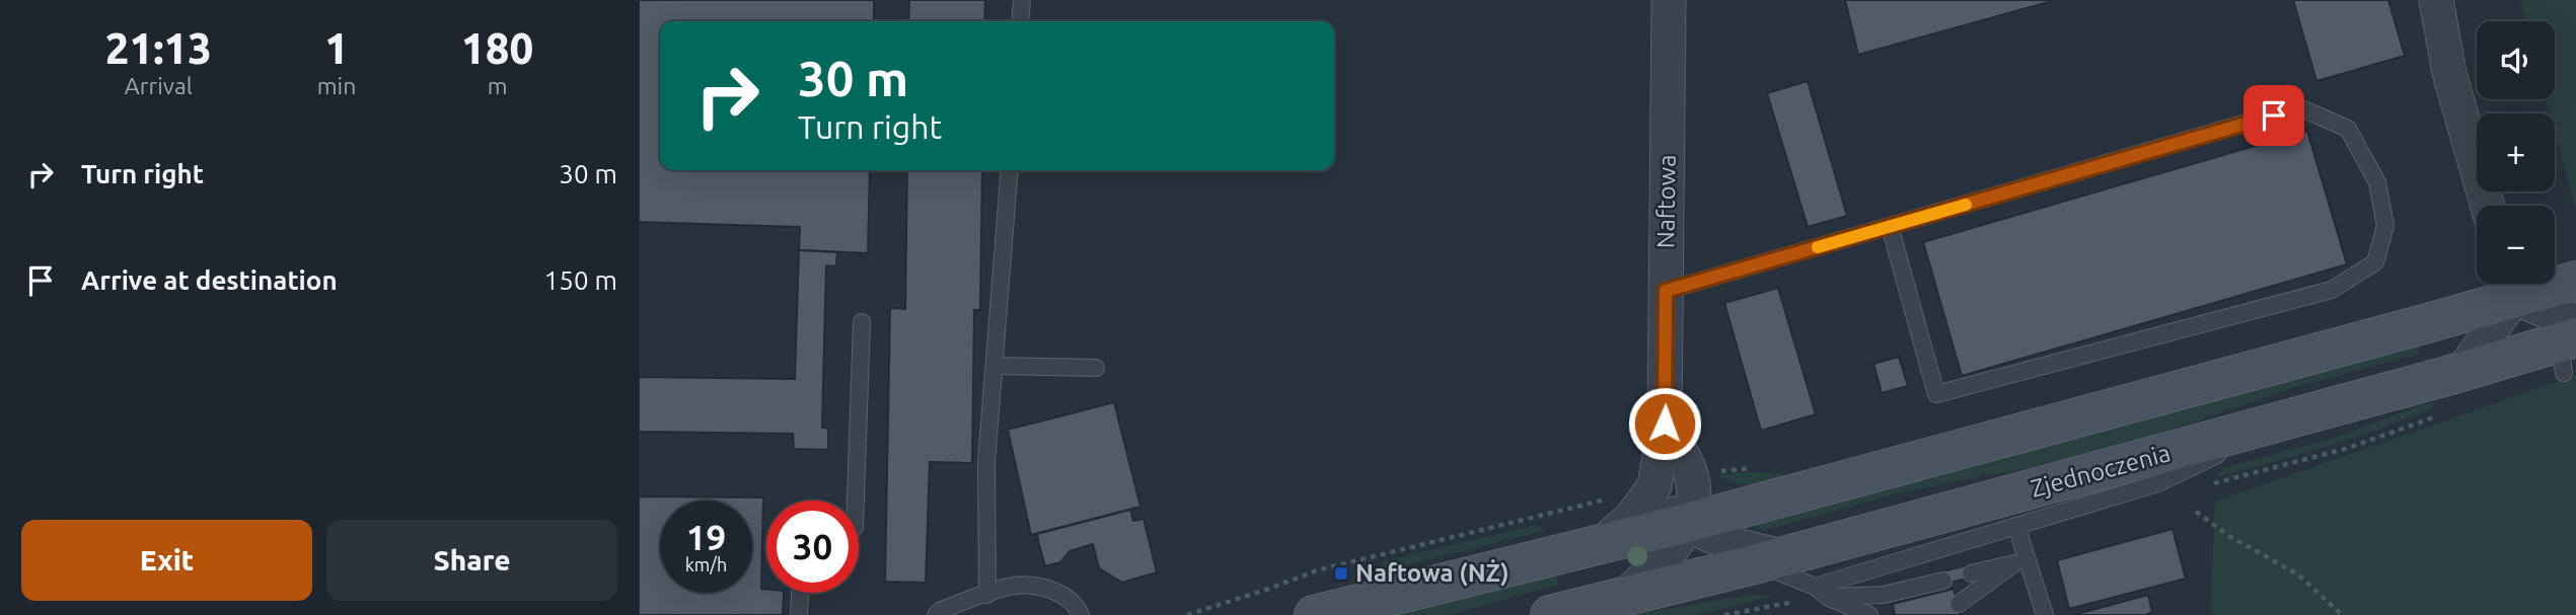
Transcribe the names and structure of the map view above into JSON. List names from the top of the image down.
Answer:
{
  "streets": {
    "main road": ["Zjednoczenia"],
    "street": ["Naftowa"]
  },
  "crossings": [
    ["Naftowa", "Zjednoczenia"]
  ],
  "places": {
    "transit": ["Naftowa (NŻ)"]
  },
  "page": {
    "eta": [
      "21:13",
      "Arrival",
      "1",
      "min",
      "180",
      "m"
    ],
    "map_buttons": ["+", "−"],
    "turn": ["30 m", "Turn right"],
    "list": [
      {
        "name": "Turn right",
        "value": "30 m"
      },
      {
        "name": "Arrive at destination",
        "value": "150 m"
      }
    ],
    "speed": "19 km/h",
    "limit": "30",
    "buttons": ["Exit", "Share"]
  }
}
